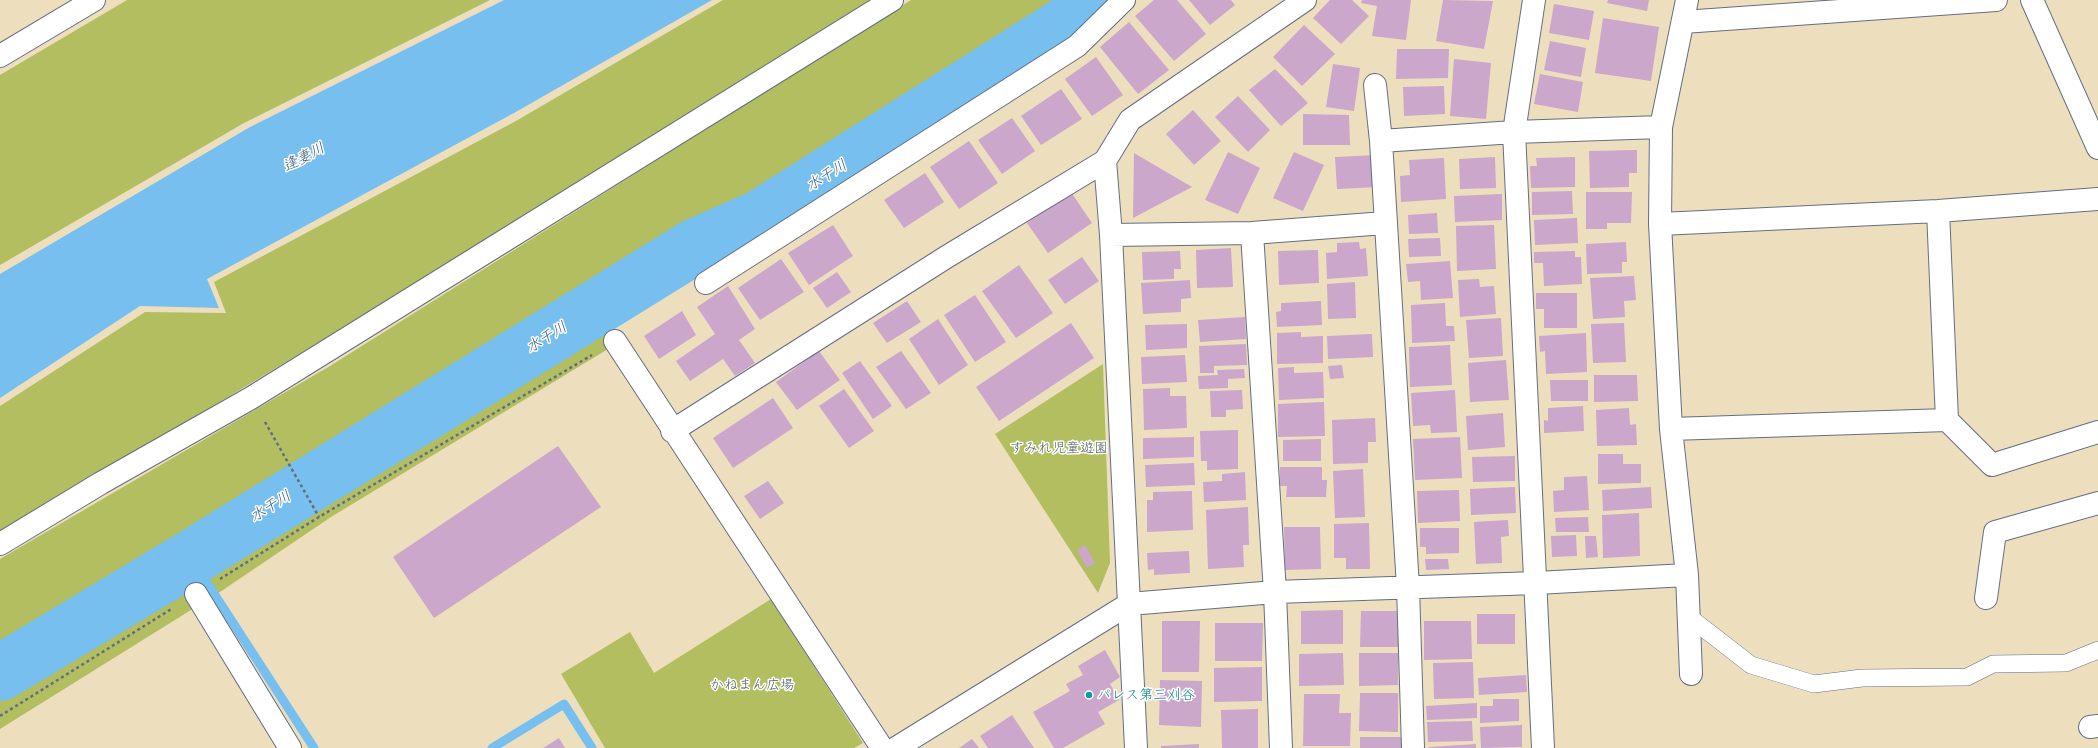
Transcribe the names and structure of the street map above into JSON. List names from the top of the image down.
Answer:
{
  "water": ["逢妻川", "水干川"],
  "parks": ["すみれ児童遊園", "かねまん広場"],
  "places": ["パレス第三刈谷"]
}
